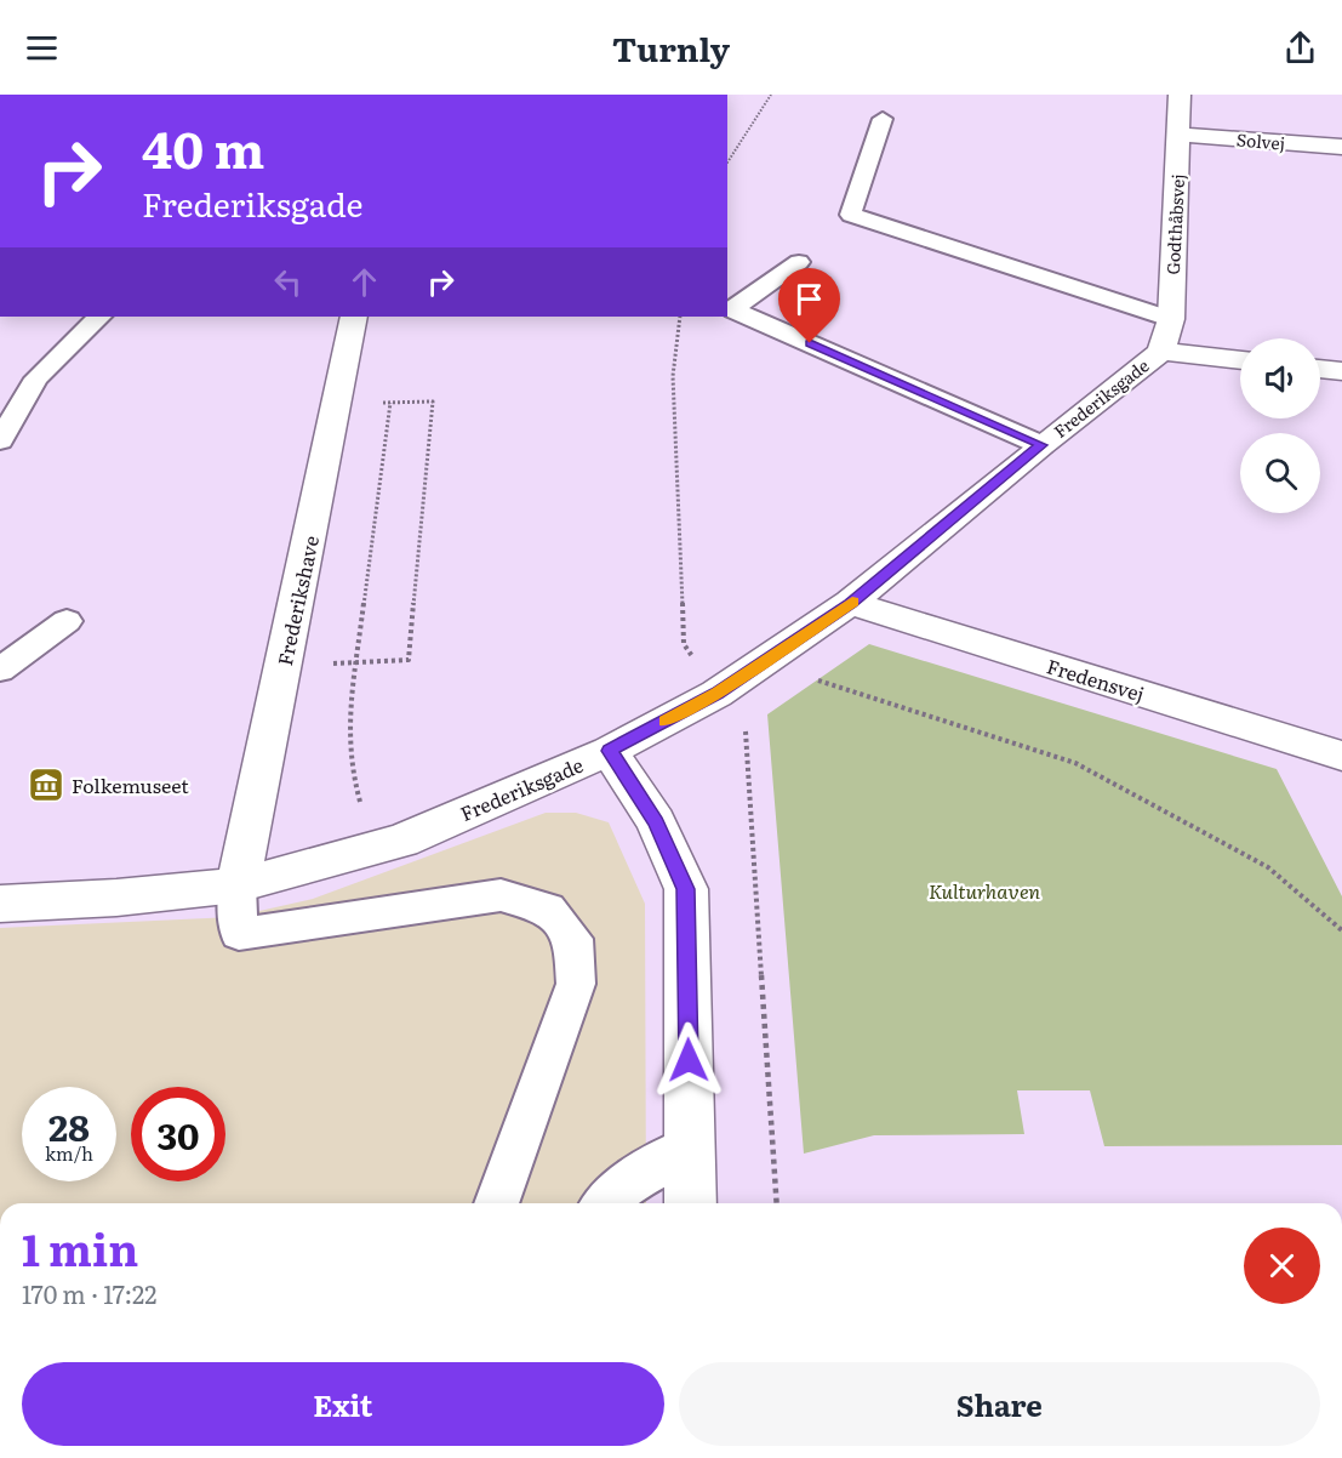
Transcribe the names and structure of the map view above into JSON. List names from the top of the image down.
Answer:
{
  "streets": {
    "street": [
      "Solvej",
      "Godthåbsvej",
      "Frederiksgade",
      "Frederikshave",
      "Fredensvej"
    ]
  },
  "crossings": [
    ["Solvej", "Godthåbsvej"],
    ["Godthåbsvej", "Frederiksgade"],
    ["Frederiksgade", "Frederikshave"],
    ["Frederiksgade", "Fredensvej"]
  ],
  "parks": ["Kulturhaven"],
  "places": {
    "museum": ["Folkemuseet"]
  },
  "page": {
    "header": "Turnly",
    "turn": ["40 m", "Frederiksgade"],
    "speed": "28 km/h",
    "limit": "30",
    "heading": ["1 min", "170 m · 17:22"],
    "buttons": ["Exit", "Share"]
  }
}
